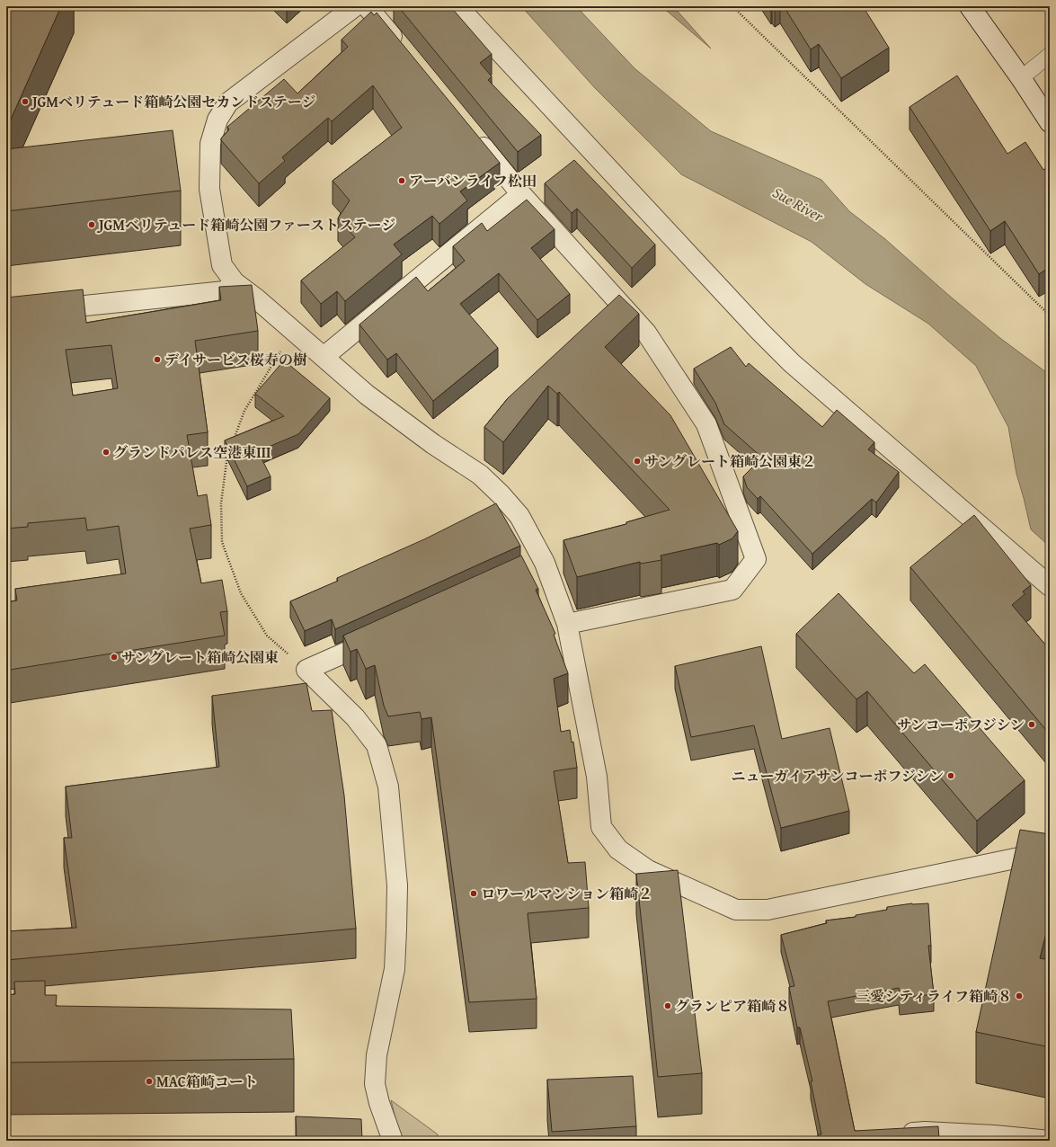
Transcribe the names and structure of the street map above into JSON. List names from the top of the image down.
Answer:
{
  "water": ["Sue River"],
  "places": [
    "JGMベリテュード箱崎公園セカンドステージ",
    "アーバンライフ松田",
    "JGMベリテュード箱崎公園ファーストステージ",
    "デイサービス桜寿の樹",
    "グランドパレス空港東Ⅲ",
    "サングレート箱崎公園東２",
    "サングレート箱崎公園東",
    "サンコーポフジシン",
    "ニューガイアサンコーポフジシン",
    "ロワールマンション箱崎２",
    "三愛シティライフ箱崎８",
    "グランピア箱崎８",
    "MAC箱崎コート"
  ]
}
